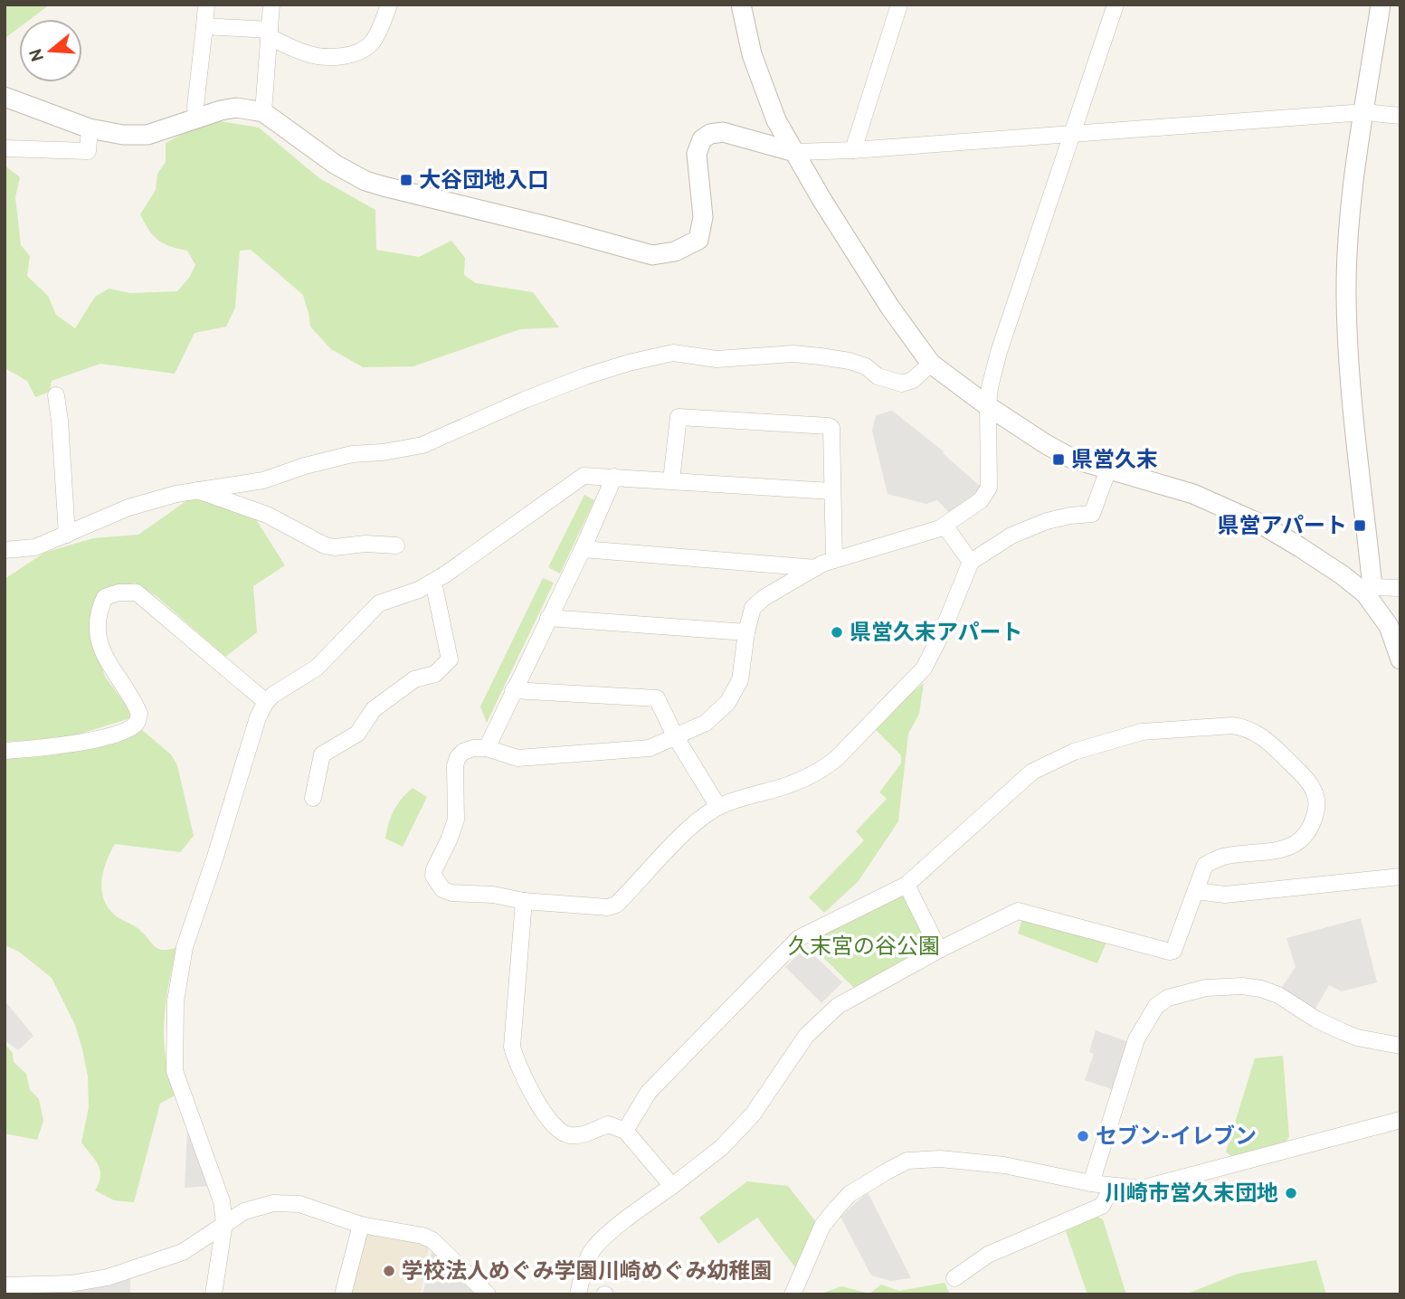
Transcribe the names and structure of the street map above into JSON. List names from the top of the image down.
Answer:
{
  "parks": ["久末宮の谷公園"],
  "places": {
    "transit": ["大谷団地入口", "県営久末", "県営アパート"],
    "other": [
      "県営久末アパート",
      "セブン-イレブン",
      "川崎市営久末団地",
      "学校法人めぐみ学園川崎めぐみ幼稚園"
    ]
  },
  "north": "left"
}
